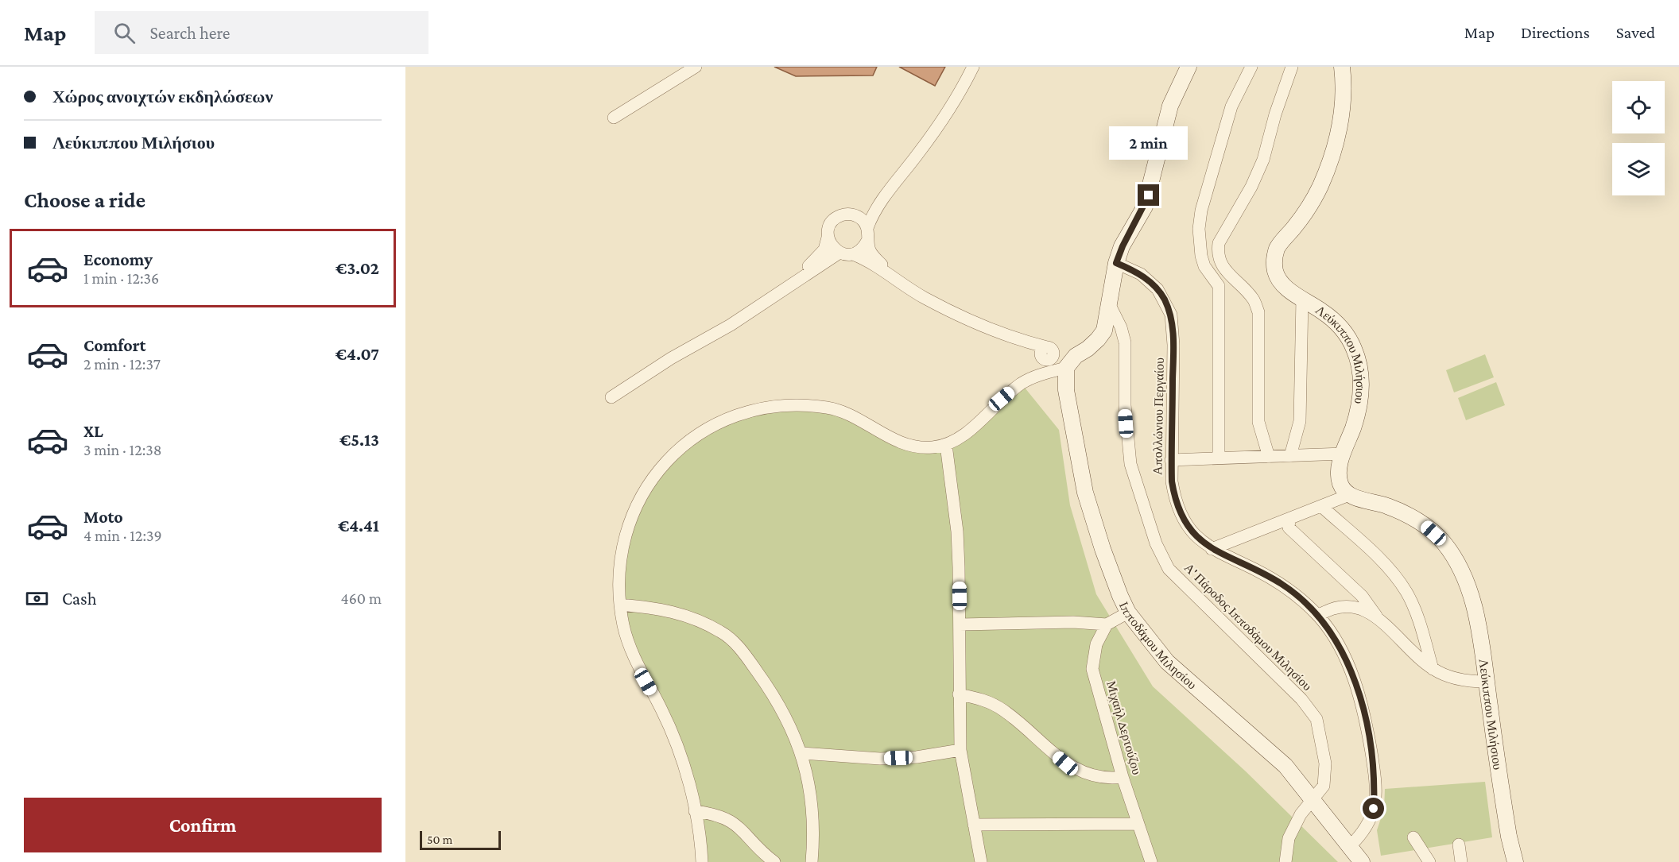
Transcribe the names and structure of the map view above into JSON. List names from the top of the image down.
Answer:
{
  "streets": {
    "street": [
      "Λεύκιππου Μιλήσιου",
      "Απολλώνιου Περγαίου",
      "Α' Πάροδος Ιπποδάμου Μιλησίου",
      "Ιπποδάμου Μιλησίου",
      "Μιχαήλ Δερτούζου"
    ]
  },
  "crossings": [
    ["Απολλώνιου Περγαίου", "Ιπποδάμου Μιλησίου"],
    ["Α' Πάροδος Ιπποδάμου Μιλησίου", "Ιπποδάμου Μιλησίου"]
  ],
  "scale_bar": "50 m",
  "page": {
    "header": "Map",
    "search": "Search here",
    "nav": ["Map", "Directions", "Saved"],
    "banner": ["Χώρος ανοιχτών εκδηλώσεων", "Λεύκιππου Μιλήσιου"],
    "bubble": "2 min",
    "heading": "Choose a ride",
    "list": [
      {
        "name": "Economy",
        "note": "1 min · 12:36",
        "value": "€3.02"
      },
      {
        "name": "Comfort",
        "note": "2 min · 12:37",
        "value": "€4.07"
      },
      {
        "name": "XL",
        "note": "3 min · 12:38",
        "value": "€5.13"
      },
      {
        "name": "Moto",
        "note": "4 min · 12:39",
        "value": "€4.41"
      }
    ],
    "pay": ["Cash", "460 m"],
    "buttons": "Confirm",
    "scale": "50 m"
  }
}
